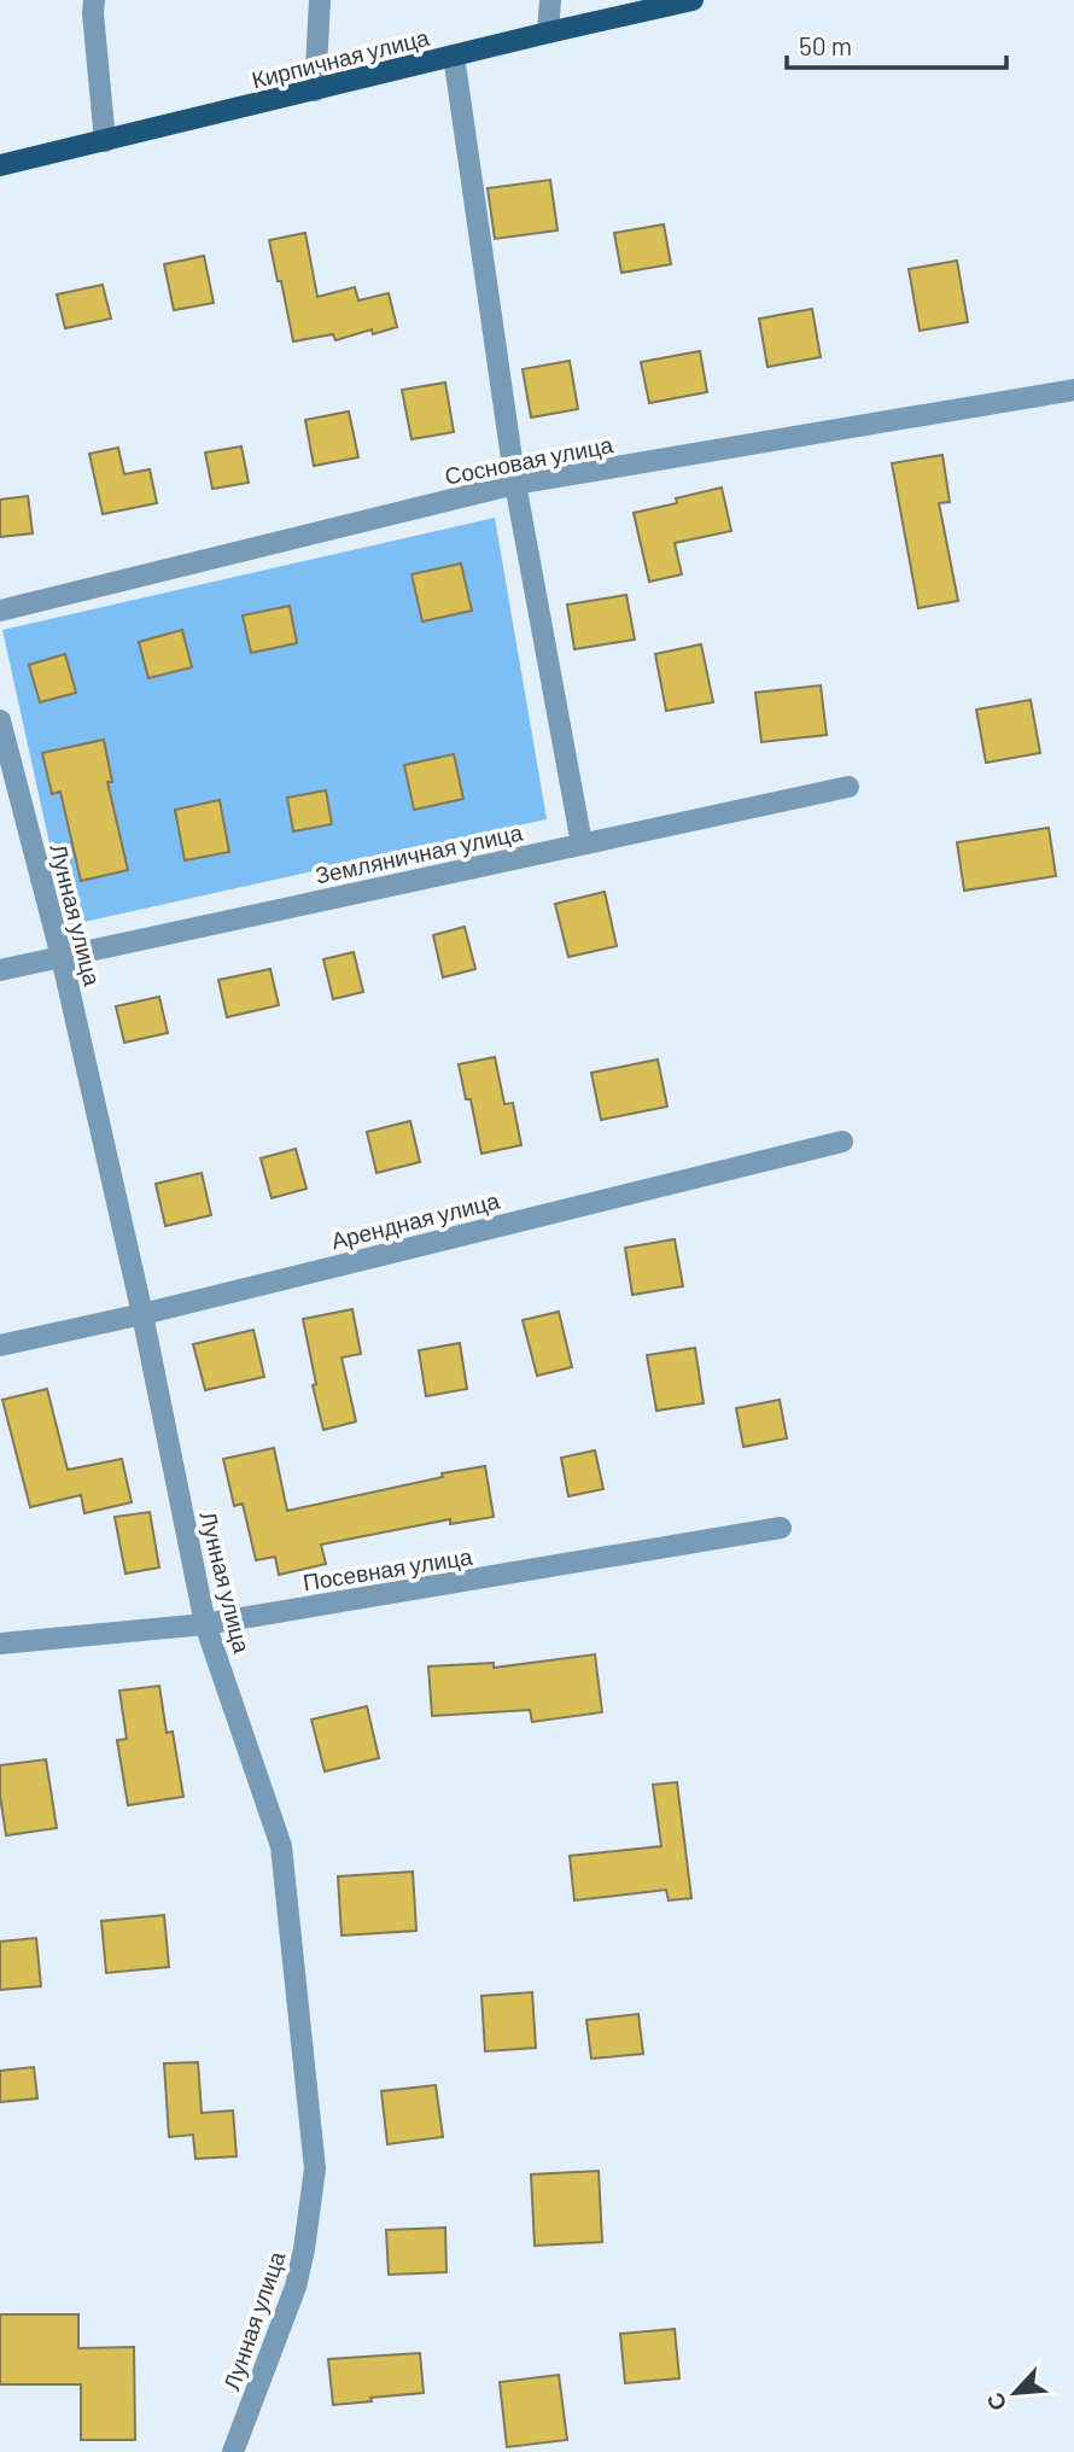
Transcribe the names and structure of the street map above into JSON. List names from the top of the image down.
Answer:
{
  "streets": {
    "main road": ["Кирпичная улица"],
    "street": [
      "Сосновая улица",
      "Земляничная улица",
      "Лунная улица",
      "Арендная улица",
      "Посевная улица"
    ]
  },
  "crossings": [
    ["Земляничная улица", "Лунная улица"],
    ["Лунная улица", "Арендная улица"],
    ["Лунная улица", "Посевная улица"]
  ],
  "scale_bar": "50 m",
  "north": "bottom left"
}
